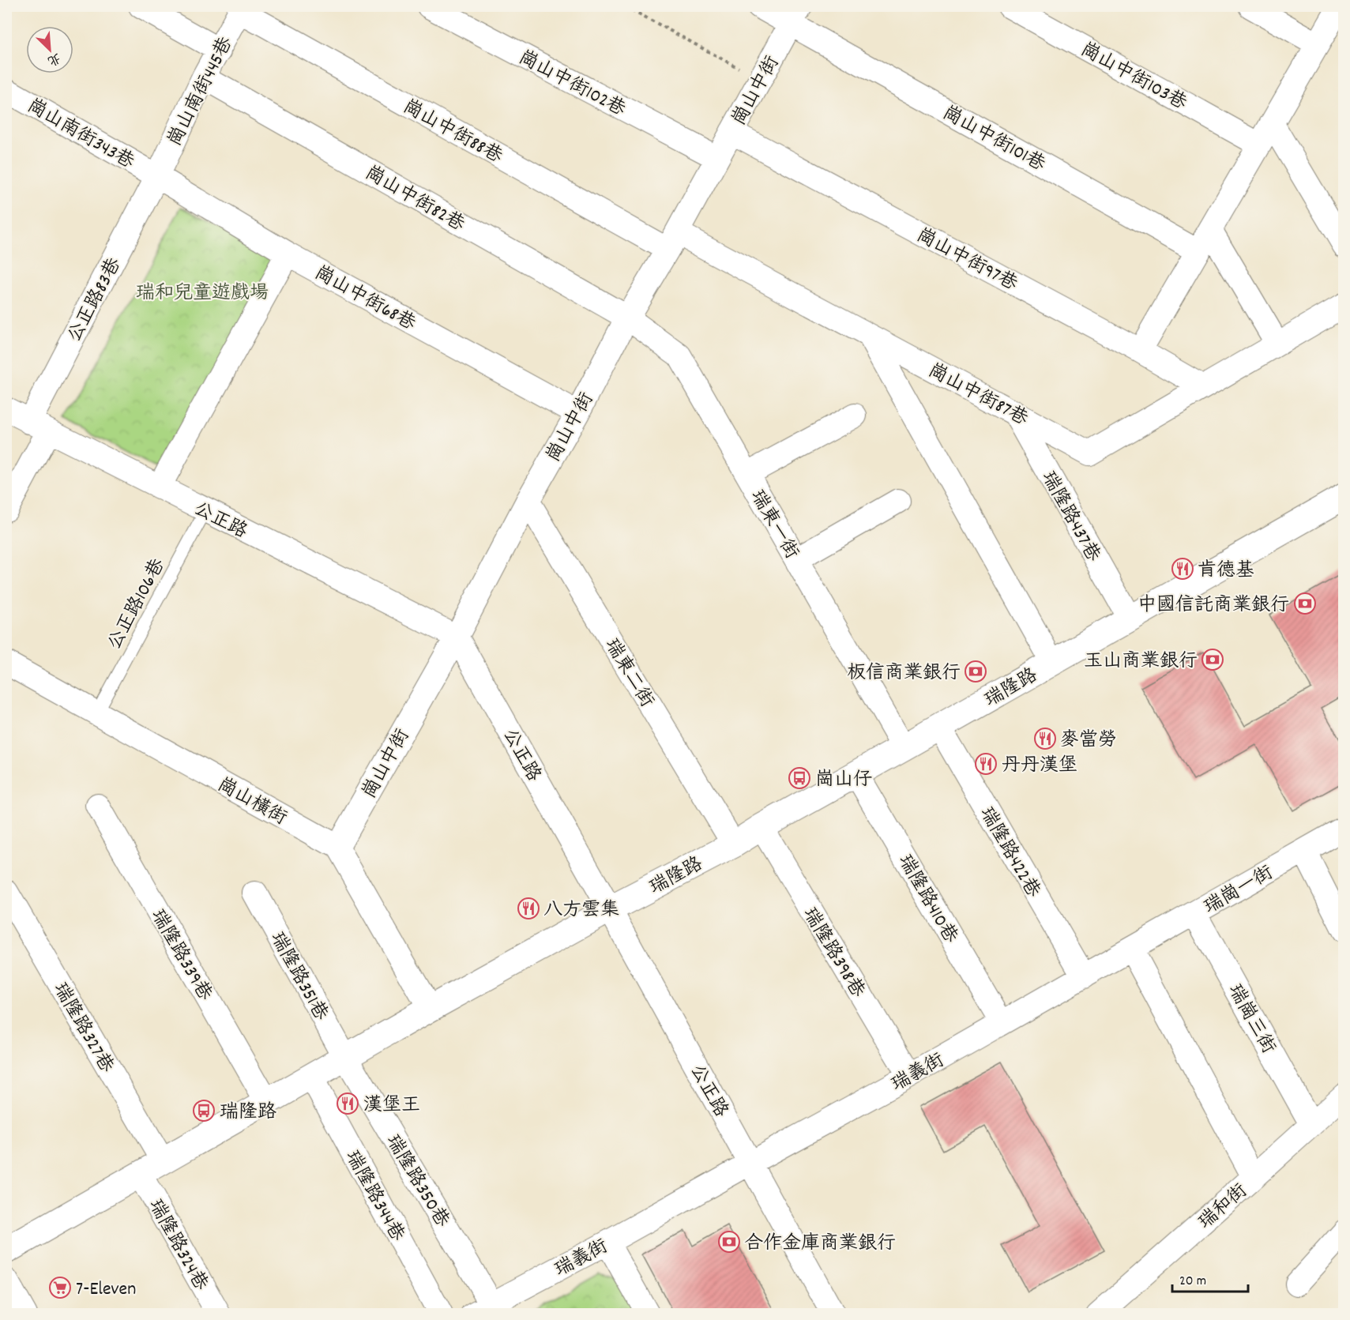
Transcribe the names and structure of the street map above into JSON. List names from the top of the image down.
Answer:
{
  "streets": {
    "street": [
      "崗山中街103巷",
      "崗山中街102巷",
      "崗山中街",
      "崗山南街445巷",
      "崗山中街88巷",
      "崗山南街343巷",
      "崗山中街101巷",
      "崗山中街82巷",
      "崗山中街97巷",
      "崗山中街68巷",
      "公正路83巷",
      "崗山中街87巷",
      "瑞隆路437巷",
      "公正路",
      "瑞東一街",
      "瑞東二街",
      "瑞隆路",
      "崗山橫街",
      "瑞隆路422巷",
      "瑞崗一街",
      "瑞隆路410巷",
      "瑞隆路398巷",
      "瑞隆路339巷",
      "瑞隆路351巷",
      "瑞崗三街",
      "瑞隆路327巷",
      "瑞義街",
      "瑞隆路350巷",
      "瑞隆路344巷",
      "瑞和街",
      "瑞隆路324巷"
    ],
    "lane": ["公正路106巷"]
  },
  "crossings": [
    ["崗山中街102巷", "崗山中街"],
    ["崗山中街", "崗山中街88巷"],
    ["崗山中街", "崗山中街101巷"],
    ["崗山中街", "崗山中街82巷"],
    ["崗山中街", "崗山中街97巷"],
    ["崗山中街", "崗山中街68巷"],
    ["崗山中街", "崗山中街87巷"],
    ["崗山中街", "公正路"],
    ["崗山中街", "瑞東一街"],
    ["崗山中街", "瑞東二街"],
    ["崗山中街", "崗山橫街"],
    ["崗山南街445巷", "崗山中街88巷"],
    ["崗山南街445巷", "崗山南街343巷"],
    ["崗山南街445巷", "崗山中街82巷"],
    ["崗山南街445巷", "崗山中街68巷"],
    ["崗山南街445巷", "公正路83巷"],
    ["崗山中街88巷", "崗山中街87巷"],
    ["崗山南街343巷", "崗山中街68巷"],
    ["崗山南街343巷", "公正路83巷"],
    ["崗山中街82巷", "瑞東一街"],
    ["崗山中街97巷", "崗山中街87巷"],
    ["崗山中街68巷", "公正路83巷"],
    ["公正路83巷", "公正路"],
    ["崗山中街87巷", "瑞隆路437巷"],
    ["瑞隆路437巷", "瑞隆路"],
    ["公正路", "公正路106巷"],
    ["公正路", "瑞隆路"],
    ["公正路", "瑞義街"],
    ["瑞東一街", "瑞隆路"],
    ["公正路106巷", "崗山橫街"],
    ["瑞東二街", "瑞隆路"],
    ["瑞隆路", "瑞隆路422巷"],
    ["瑞隆路", "瑞隆路410巷"],
    ["瑞隆路", "瑞隆路398巷"],
    ["瑞隆路", "瑞隆路339巷"],
    ["瑞隆路", "瑞隆路351巷"],
    ["瑞隆路", "瑞隆路327巷"],
    ["瑞隆路", "瑞隆路350巷"],
    ["瑞隆路", "瑞隆路344巷"],
    ["瑞隆路", "瑞隆路324巷"],
    ["瑞隆路422巷", "瑞義街"],
    ["瑞崗一街", "瑞崗三街"],
    ["瑞崗一街", "瑞義街"],
    ["瑞隆路410巷", "瑞義街"],
    ["瑞隆路398巷", "瑞義街"],
    ["瑞隆路351巷", "瑞隆路350巷"],
    ["瑞崗三街", "瑞和街"],
    ["瑞義街", "瑞隆路350巷"]
  ],
  "parks": ["瑞和兒童遊戲場"],
  "places": {
    "restaurant": [
      "肯德基",
      "麥當勞",
      "丹丹漢堡",
      "八方雲集",
      "漢堡王"
    ],
    "bank": [
      "中國信託商業銀行",
      "玉山商業銀行",
      "板信商業銀行",
      "合作金庫商業銀行"
    ],
    "bus stop": ["崗山仔", "瑞隆路"],
    "supermarket": ["7-Eleven"]
  },
  "scale_bar": "20 m",
  "north": "bottom right"
}
